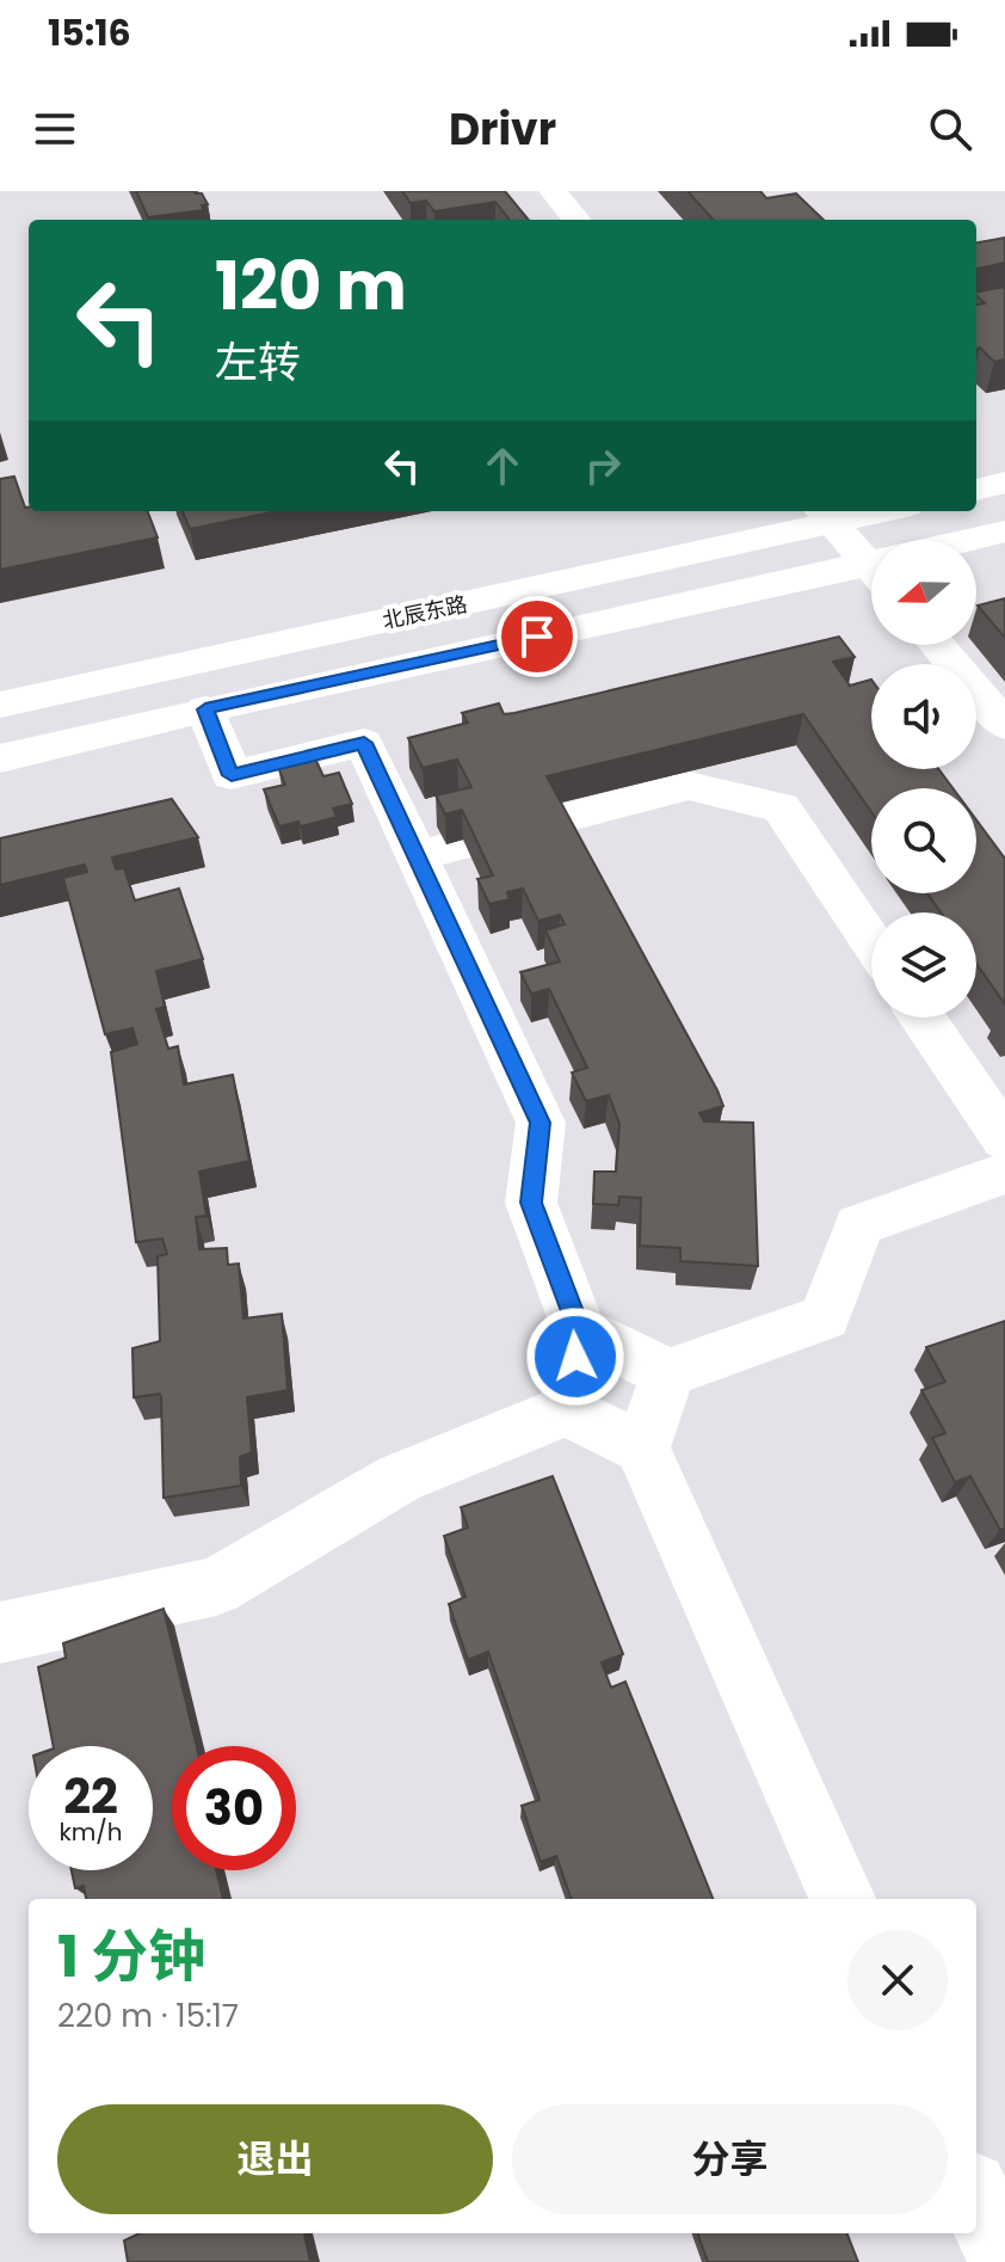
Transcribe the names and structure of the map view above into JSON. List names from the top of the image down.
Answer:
{
  "streets": {
    "street": ["北辰东路"]
  },
  "north": "left",
  "page": {
    "status": "15:16",
    "header": "Drivr",
    "turn": ["120 m", "左转"],
    "speed": "22 km/h",
    "limit": "30",
    "heading": ["1 分钟", "220 m · 15:17"],
    "buttons": ["退出", "分享"]
  }
}
